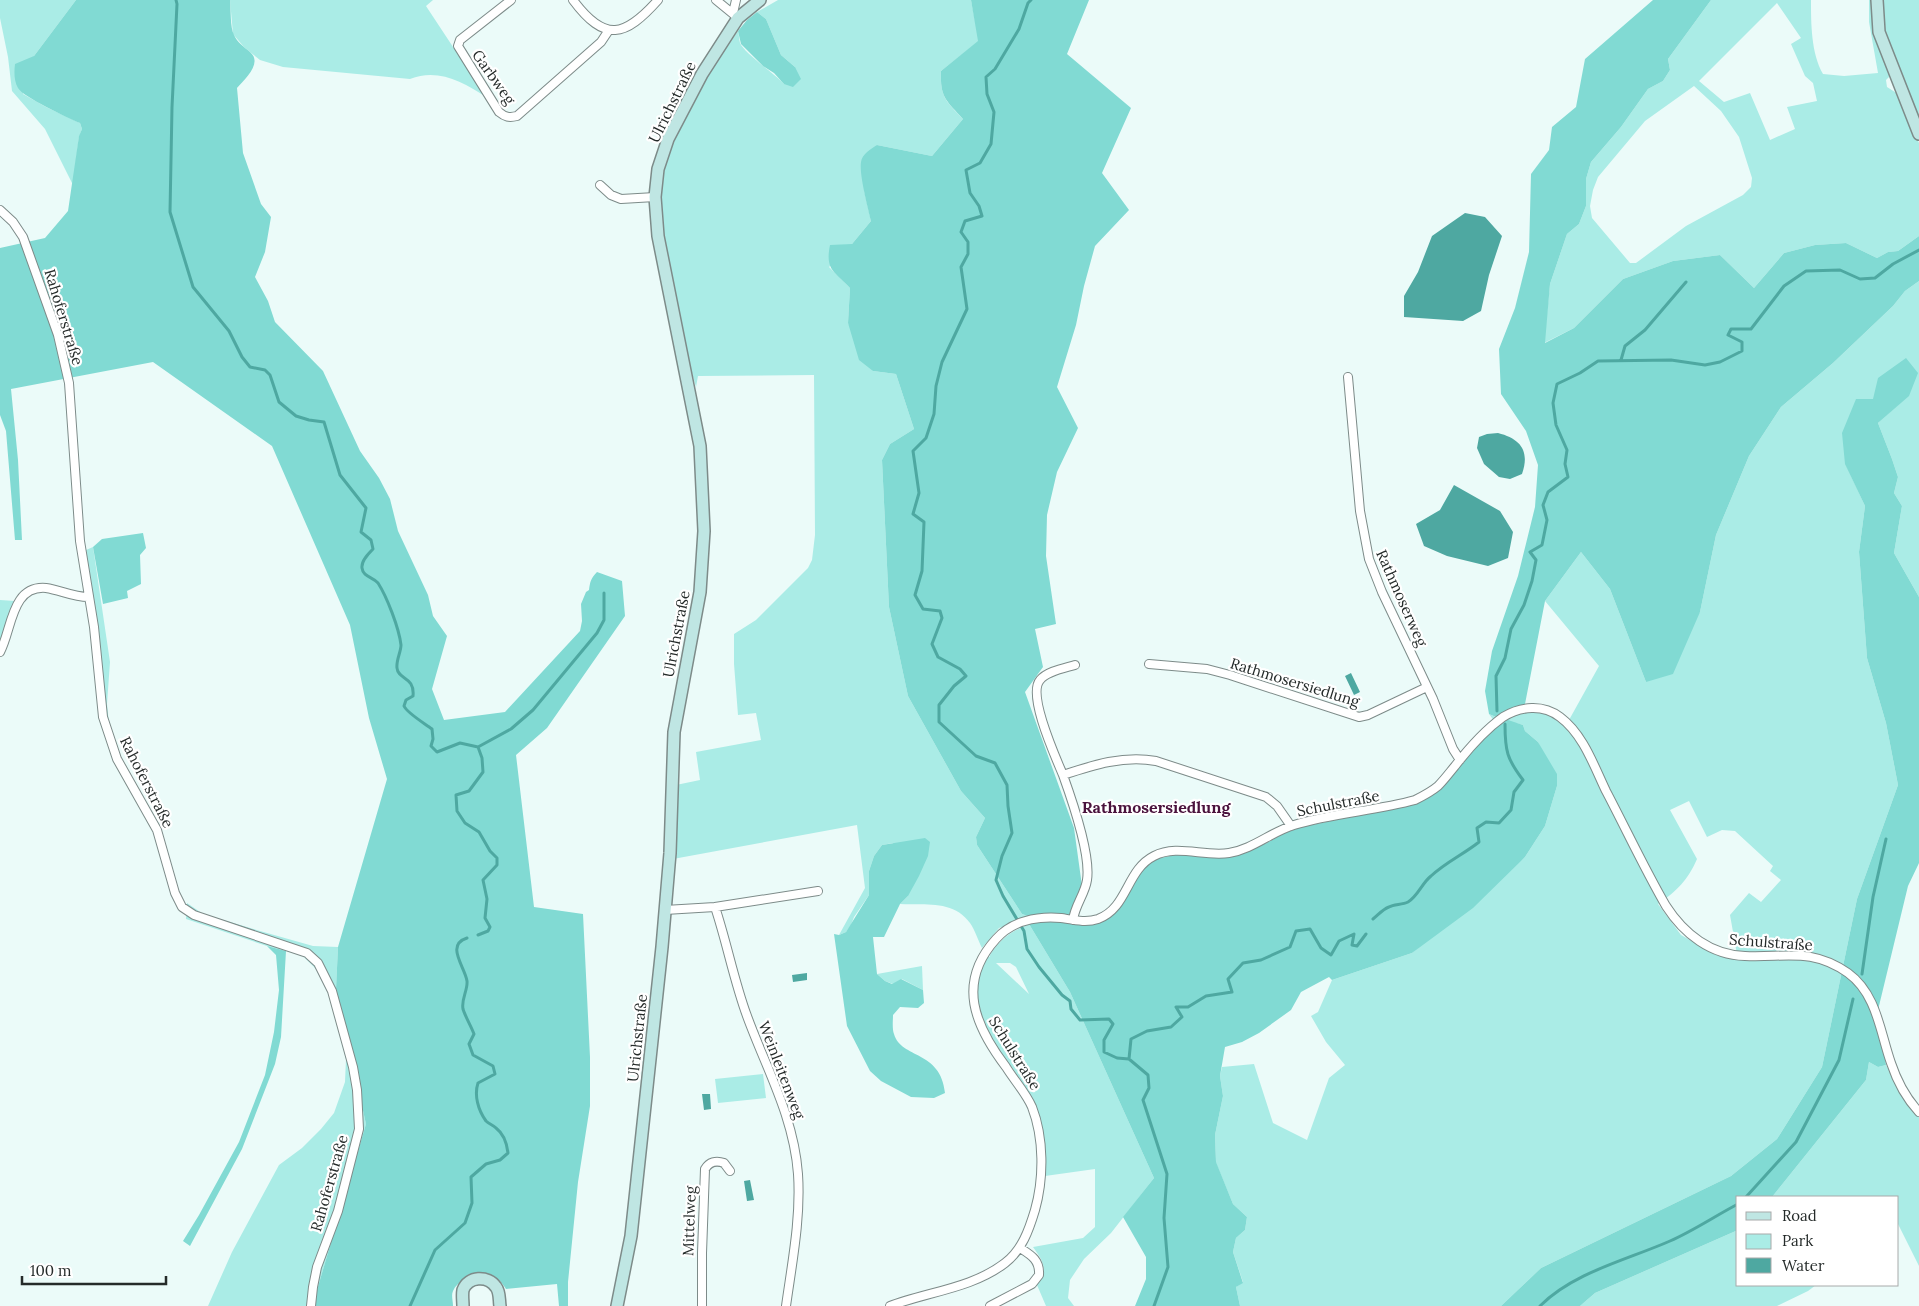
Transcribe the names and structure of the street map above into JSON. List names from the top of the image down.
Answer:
{
  "streets": {
    "street": [
      "Garbweg",
      "Ulrichstraße",
      "Rahoferstraße",
      "Rathmoserweg",
      "Rathmosersiedlung",
      "Schulstraße",
      "Weinleitenweg",
      "Mittelweg"
    ]
  },
  "crossings": [
    ["Rathmoserweg", "Rathmosersiedlung"],
    ["Rathmoserweg", "Schulstraße"]
  ],
  "districts": ["Rathmosersiedlung"],
  "legend": ["Road", "Park", "Water"],
  "scale_bar": "100 m"
}
